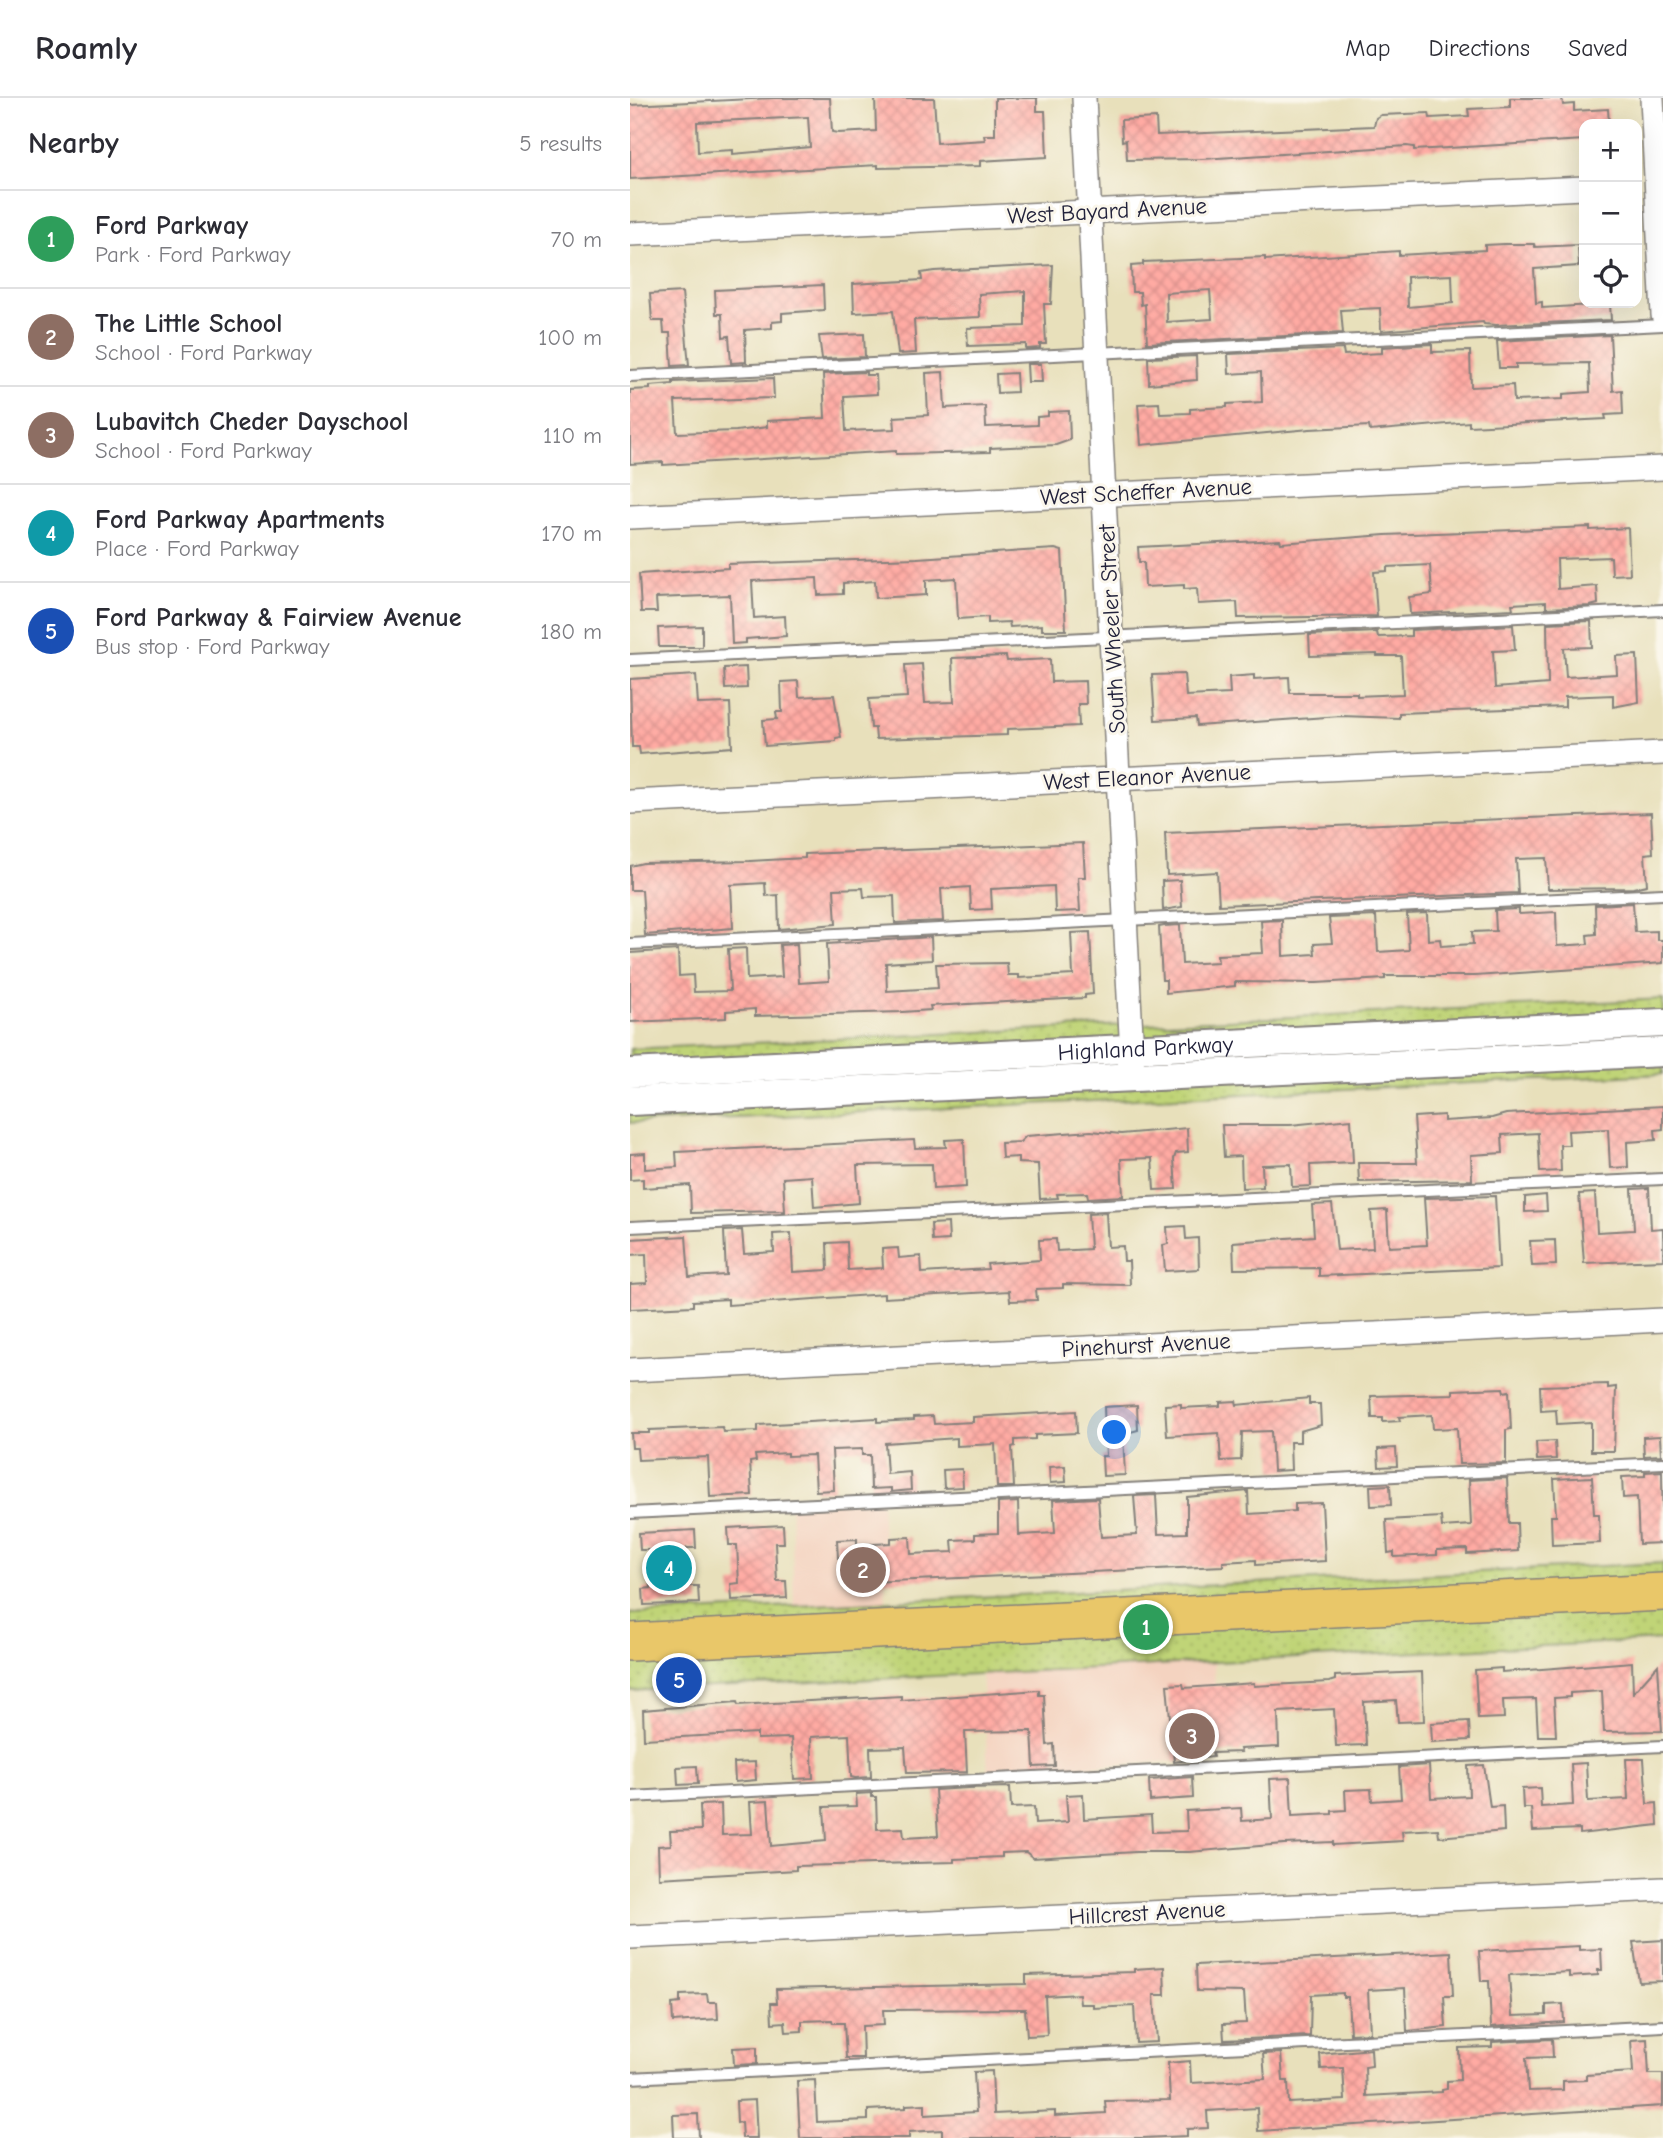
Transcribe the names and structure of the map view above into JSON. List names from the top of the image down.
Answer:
{
  "streets": {
    "street": [
      "West Bayard Avenue",
      "West Scheffer Avenue",
      "South Wheeler Street",
      "West Eleanor Avenue",
      "Highland Parkway",
      "Pinehurst Avenue",
      "Hillcrest Avenue"
    ]
  },
  "crossings": [
    ["West Bayard Avenue", "South Wheeler Street"],
    ["West Scheffer Avenue", "South Wheeler Street"],
    ["South Wheeler Street", "West Eleanor Avenue"],
    ["South Wheeler Street", "Highland Parkway"]
  ],
  "page": {
    "header": "Roamly",
    "nav": ["Map", "Directions", "Saved"],
    "heading": ["Nearby", "5 results"],
    "map_buttons": ["+", "−"],
    "list": [
      {
        "mark": "1",
        "name": "Ford Parkway",
        "note": "Park · Ford Parkway",
        "value": "70 m"
      },
      {
        "mark": "2",
        "name": "The Little School",
        "note": "School · Ford Parkway",
        "value": "100 m"
      },
      {
        "mark": "3",
        "name": "Lubavitch Cheder Dayschool",
        "note": "School · Ford Parkway",
        "value": "110 m"
      },
      {
        "mark": "4",
        "name": "Ford Parkway Apartments",
        "note": "Place · Ford Parkway",
        "value": "170 m"
      },
      {
        "mark": "5",
        "name": "Ford Parkway & Fairview Avenue",
        "note": "Bus stop · Ford Parkway",
        "value": "180 m"
      }
    ],
    "pins": [
      "4",
      "2",
      "1",
      "5",
      "3"
    ]
  }
}
